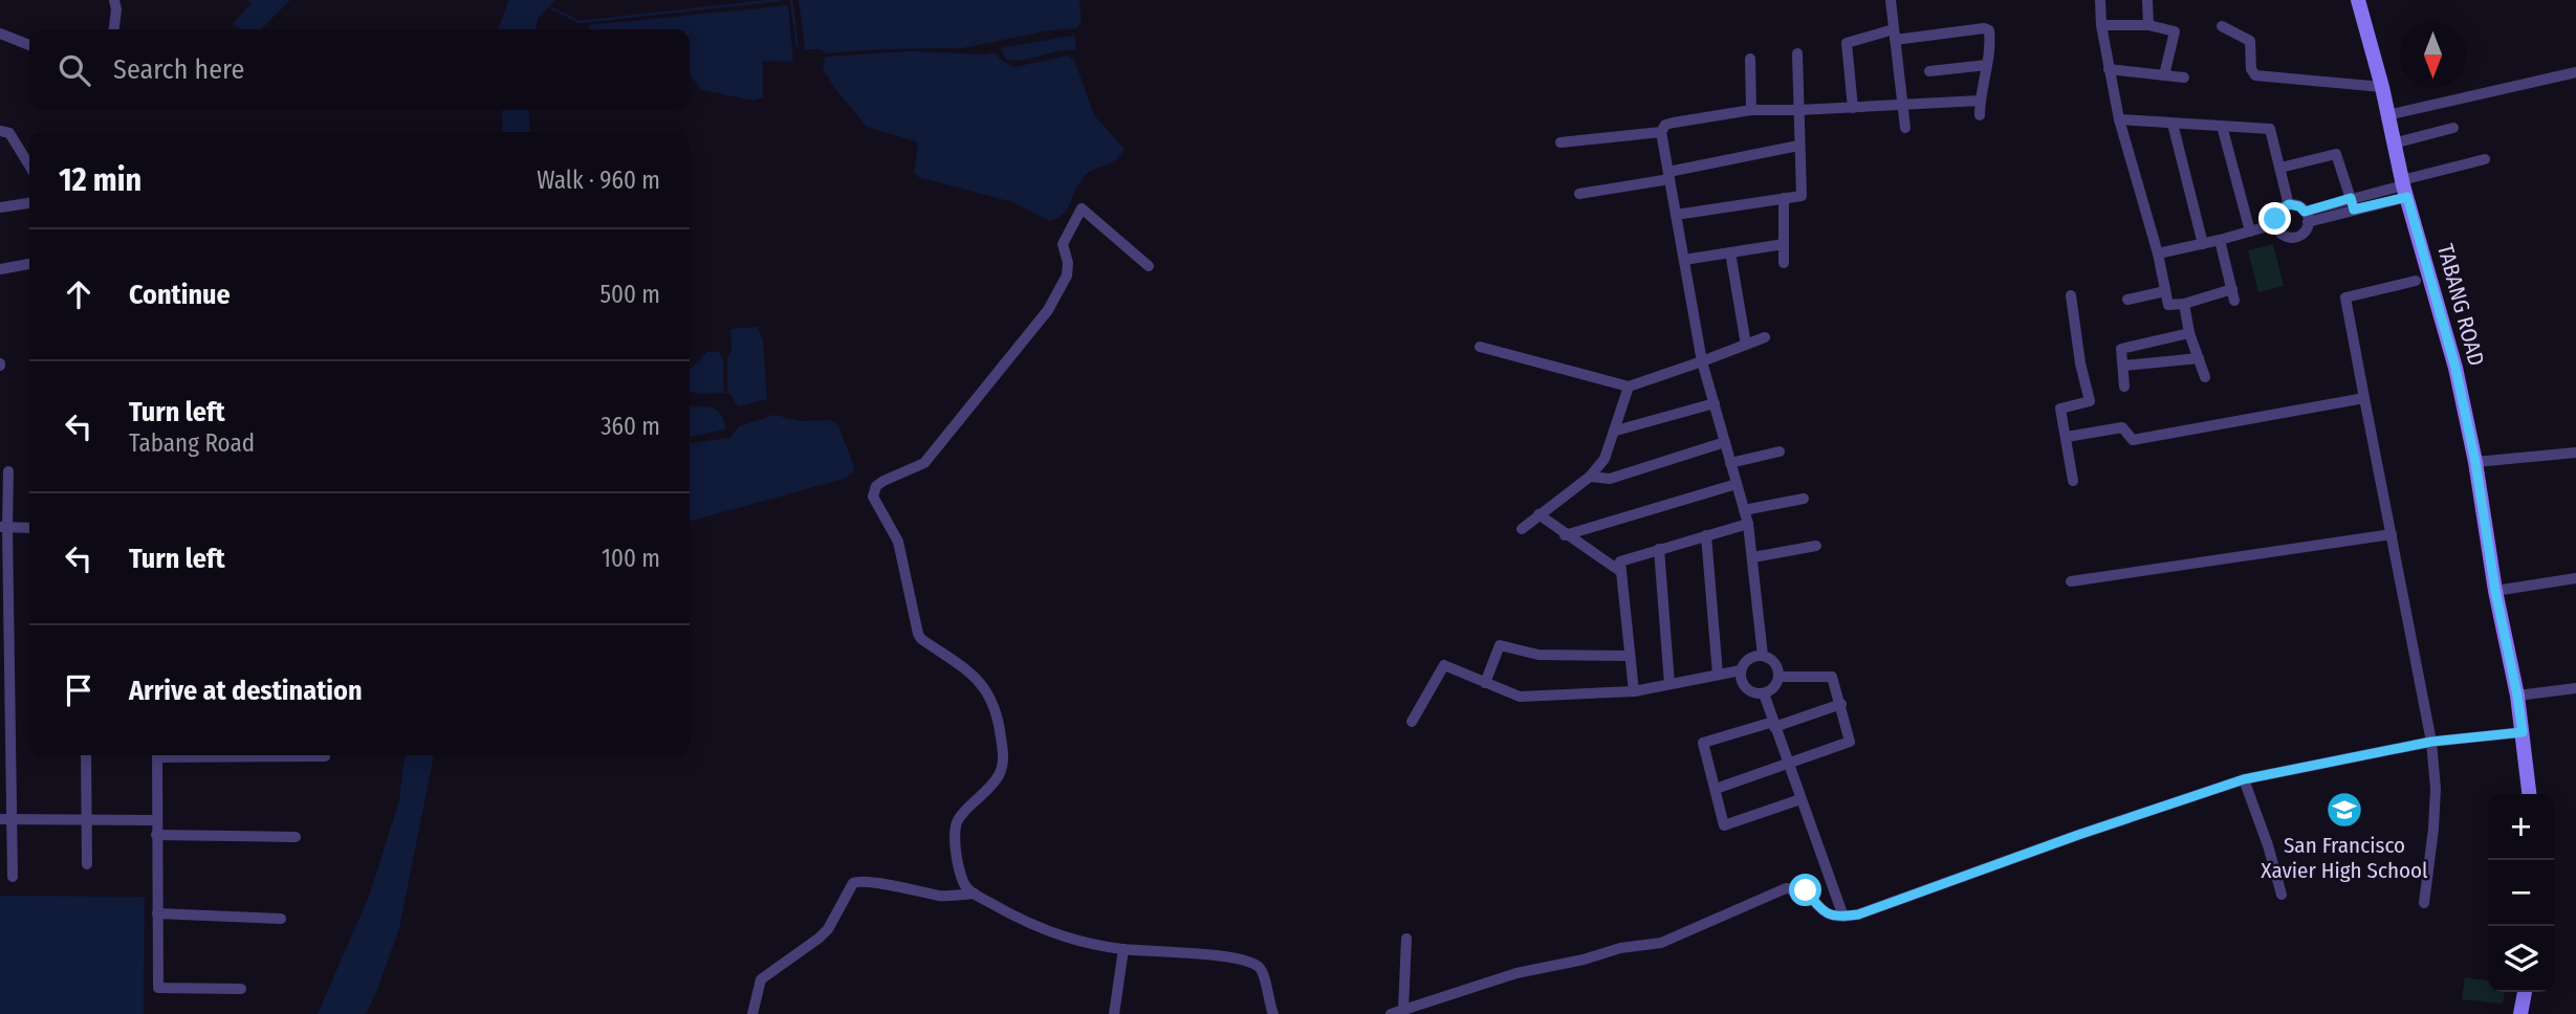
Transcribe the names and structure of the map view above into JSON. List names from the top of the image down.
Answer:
{
  "streets": {
    "main road": ["TABANG ROAD"]
  },
  "places": {
    "school or university": ["San Francisco Xavier High School"]
  },
  "north": "bottom",
  "page": {
    "search": "Search here",
    "heading": ["12 min", "Walk · 960 m"],
    "list": [
      ["Continue", "500 m"],
      ["Turn left", "Tabang Road", "360 m"],
      ["Turn left", "100 m"],
      "Arrive at destination"
    ],
    "map_buttons": ["+", "−"]
  }
}
